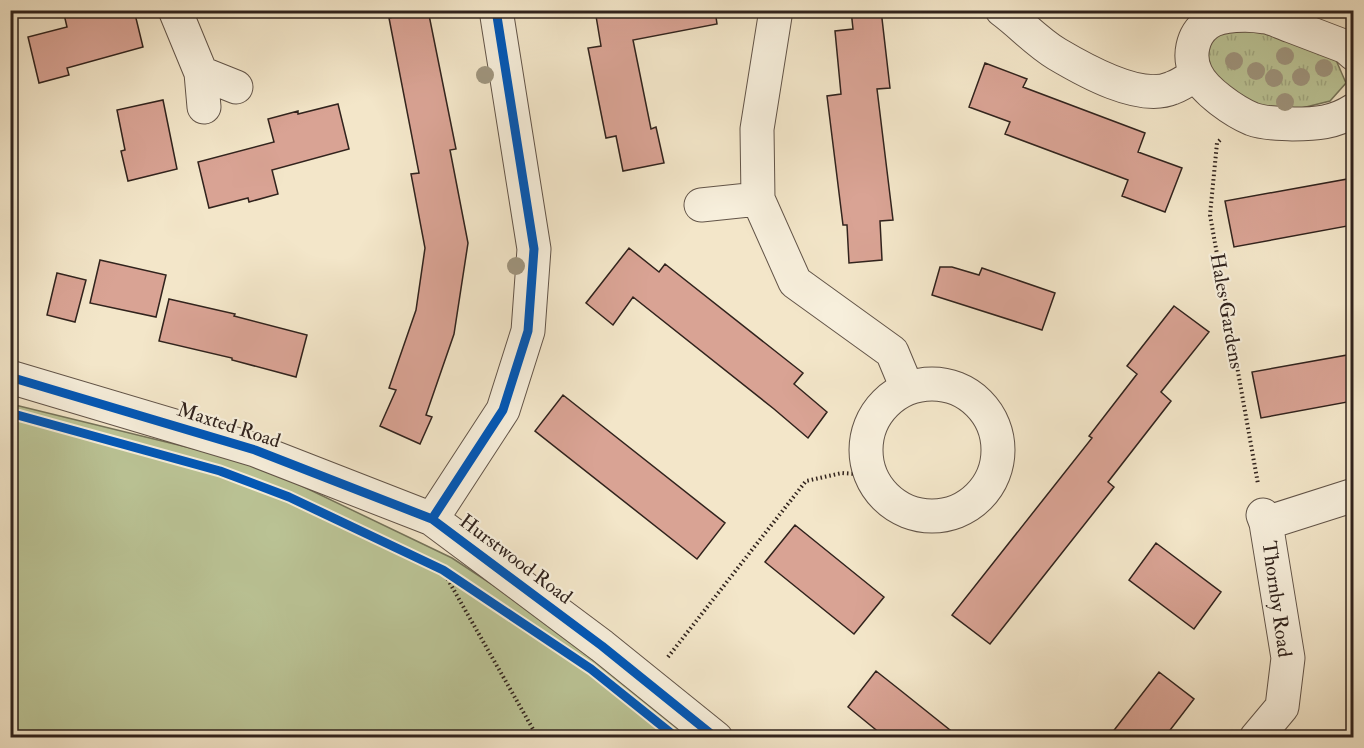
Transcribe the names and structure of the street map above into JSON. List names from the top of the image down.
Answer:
{
  "streets": {
    "street": ["Maxted Road", "Hurstwood Road", "Thornby Road"],
    "path": ["Hales Gardens"]
  },
  "crossings": [
    ["Hales Gardens", "Thornby Road"],
    ["Maxted Road", "Hurstwood Road"]
  ]
}
